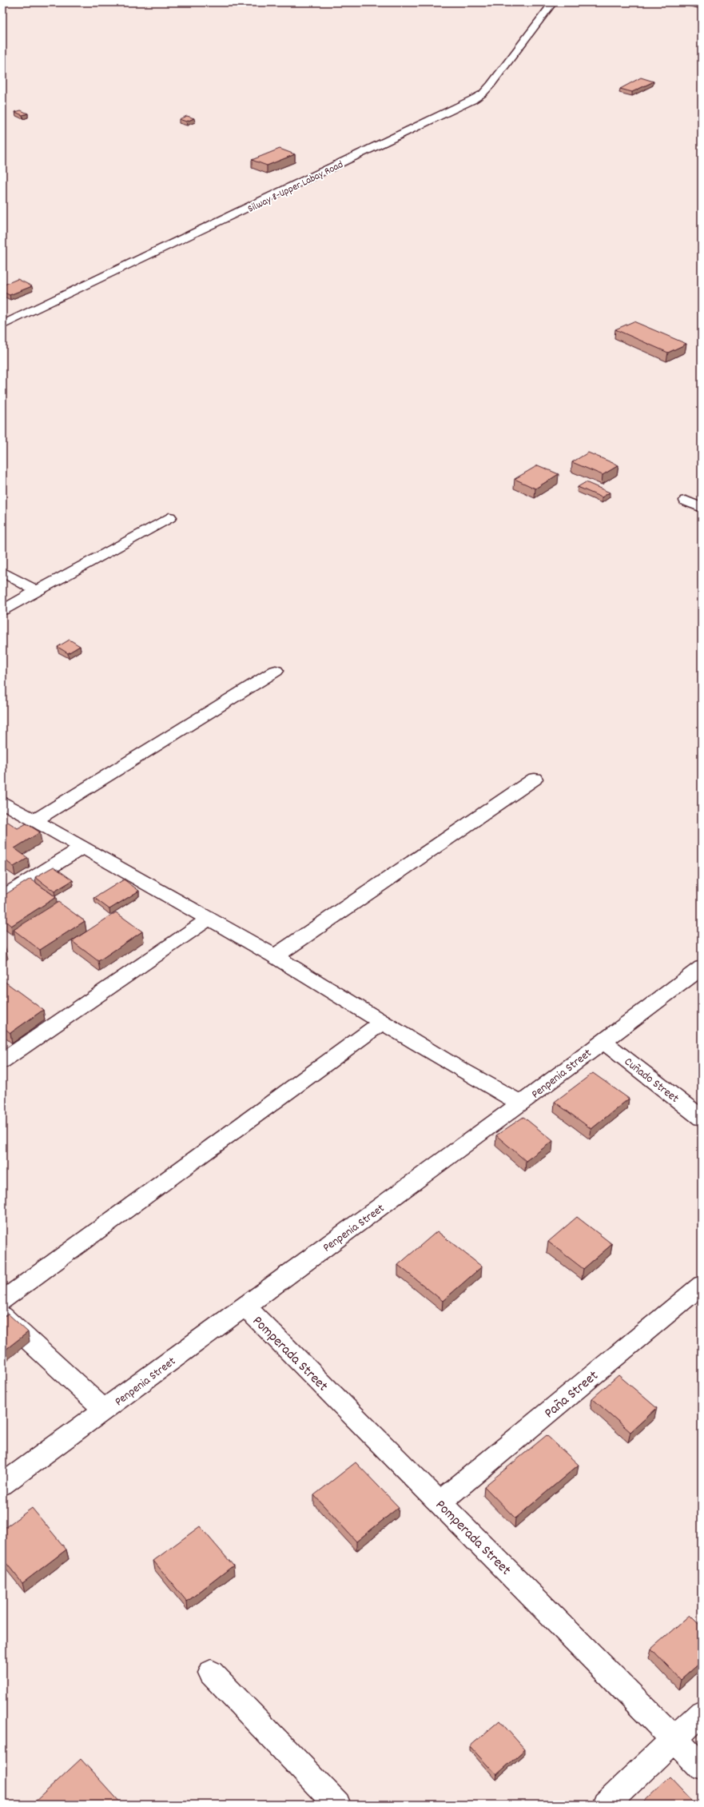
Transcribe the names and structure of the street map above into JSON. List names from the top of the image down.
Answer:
{
  "streets": {
    "street": [
      "Silway 8-Upper Labay Road",
      "Penpenia Street",
      "Cuñado Street",
      "Pomperada Street",
      "Paña Street"
    ]
  },
  "crossings": [
    ["Penpenia Street", "Cuñado Street"],
    ["Penpenia Street", "Pomperada Street"],
    ["Pomperada Street", "Paña Street"]
  ]
}
